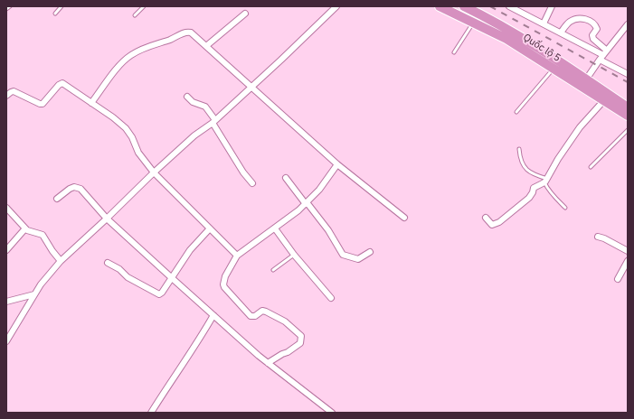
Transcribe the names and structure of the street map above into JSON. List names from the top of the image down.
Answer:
{
  "streets": {
    "highway": ["Quốc lộ 5"]
  }
}
